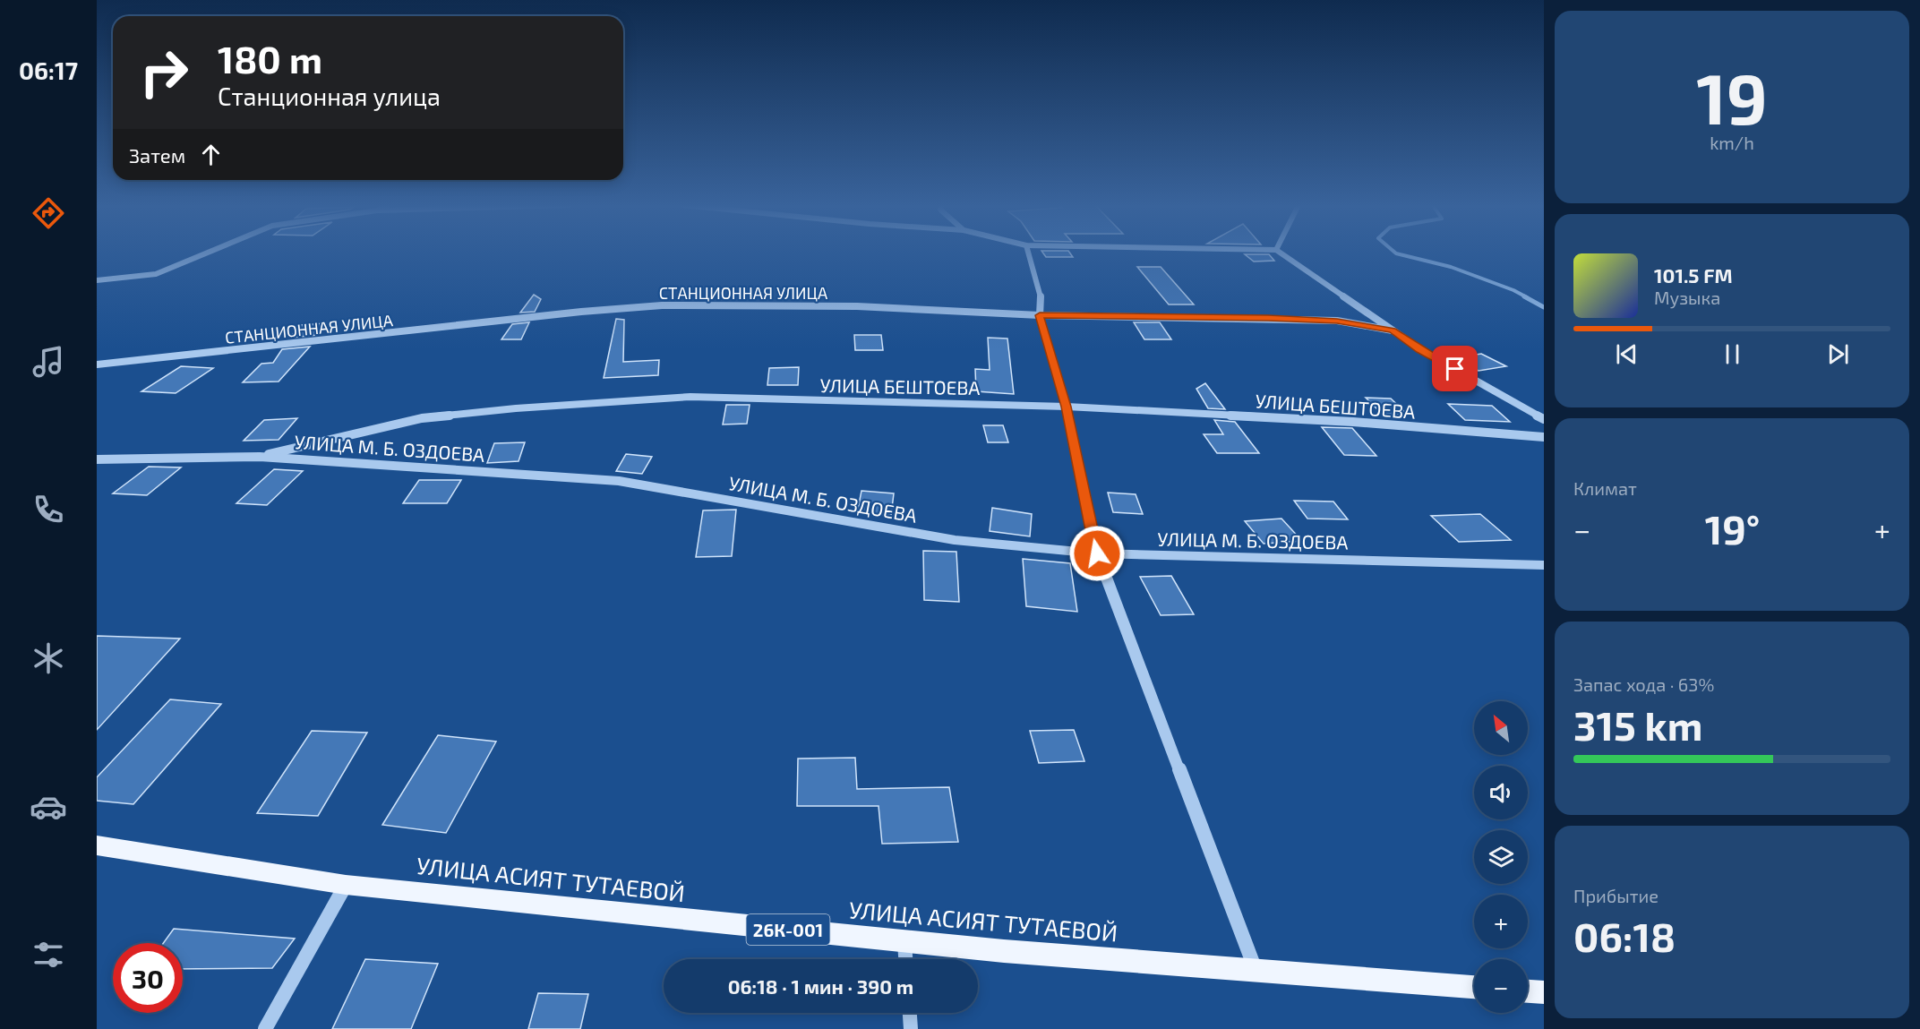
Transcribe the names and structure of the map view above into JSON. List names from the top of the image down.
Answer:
{
  "streets": {
    "main road": ["УЛИЦА АСИЯТ ТУТАЕВОЙ", "26К-001"],
    "street": ["СТАНЦИОННАЯ УЛИЦА", "УЛИЦА БЕШТОЕВА", "УЛИЦА М. Б. ОЗДОЕВА"]
  },
  "crossings": [
    ["УЛИЦА БЕШТОЕВА", "УЛИЦА М. Б. ОЗДОЕВА"]
  ],
  "north": "top left",
  "page": {
    "tabs": "06:17",
    "tile": [
      ["19", "km/h"],
      "Климат",
      ["Запас хода · 63%", "315 km"],
      ["Прибытие", "06:18"]
    ],
    "turn": ["180 m", "Станционная улица"],
    "then": "Затем",
    "song": ["101.5 FM", "Музыка"],
    "heat": ["−", "19°", "+"],
    "map_buttons": ["+", "−"],
    "limit": "30",
    "trip": "06:18 · 1 мин · 390 m"
  }
}
